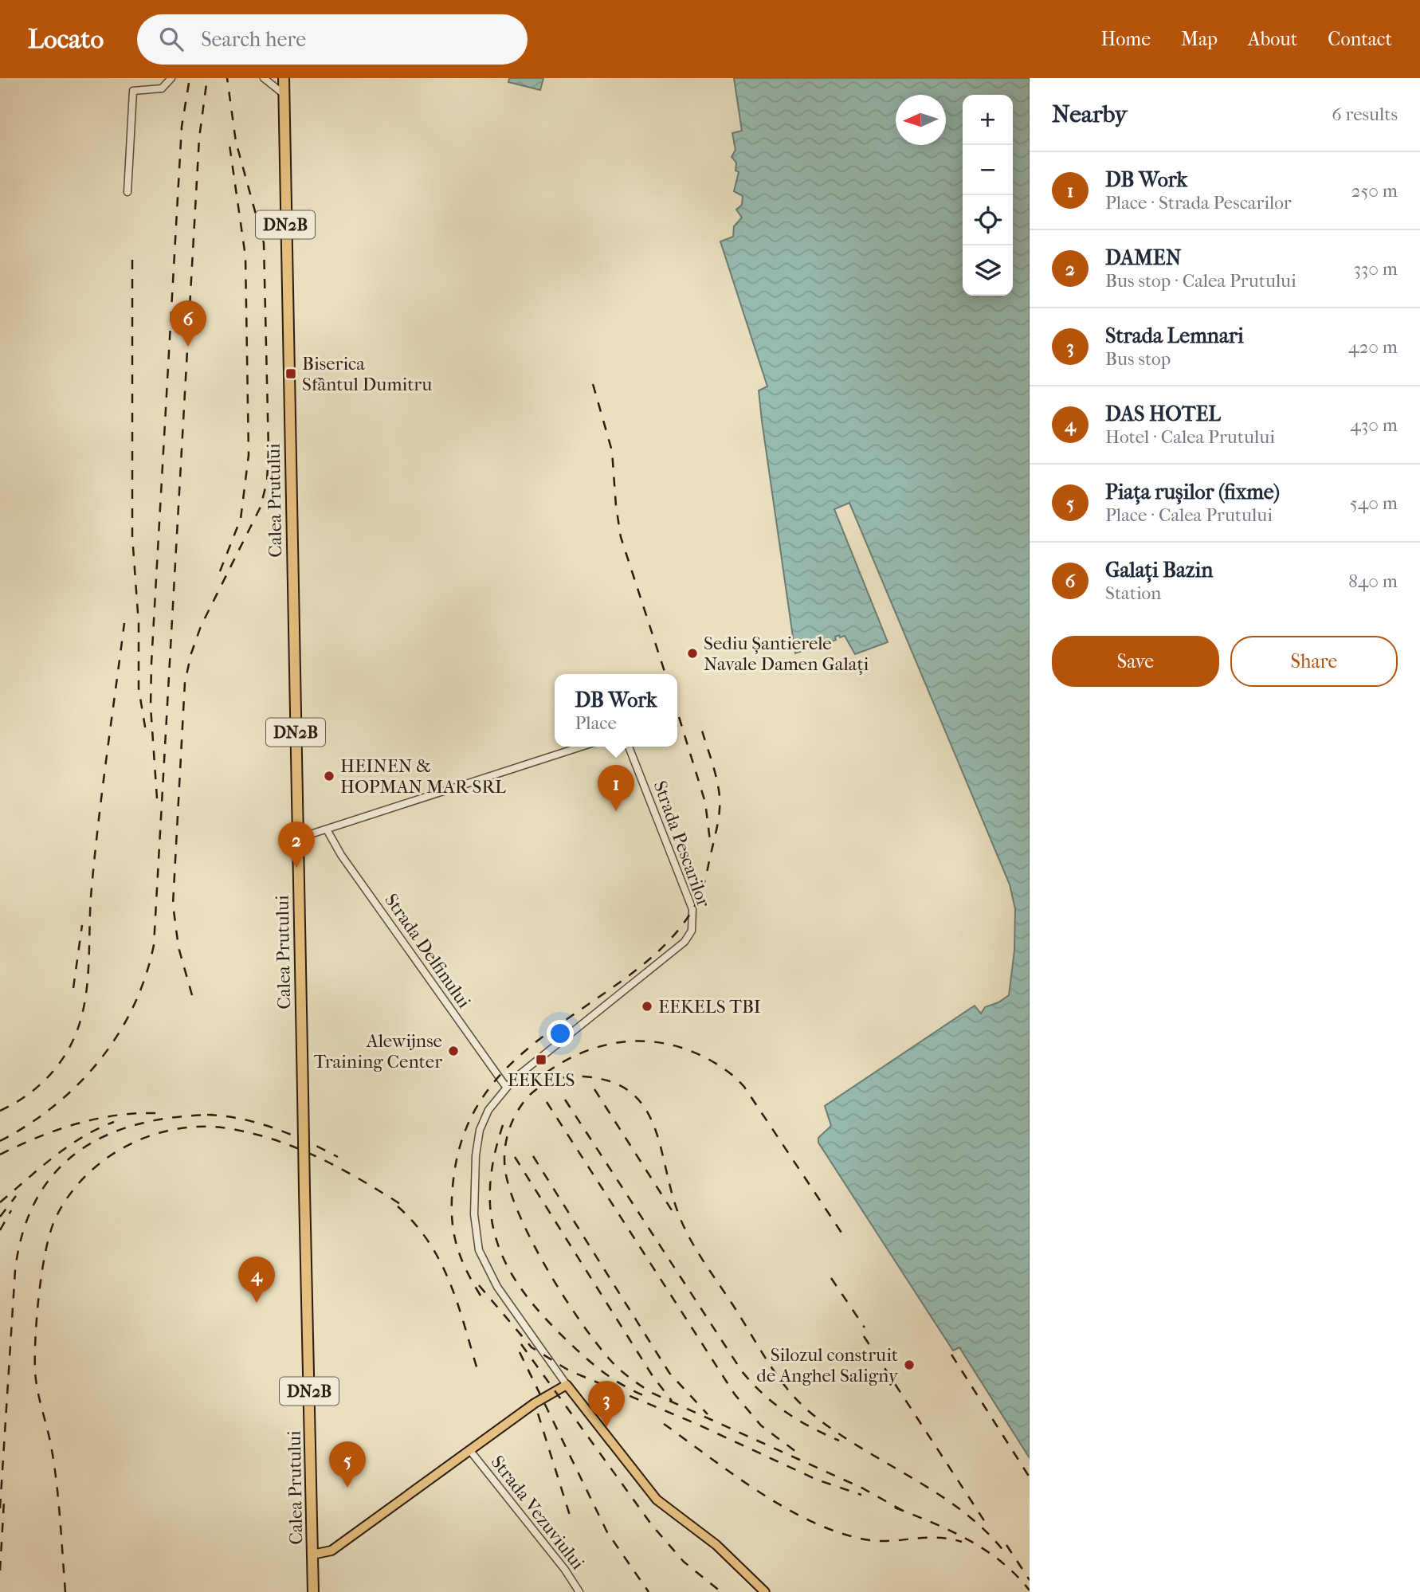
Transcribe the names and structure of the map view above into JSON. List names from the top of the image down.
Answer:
{
  "streets": {
    "highway": ["DN2B", "Calea Prutului"],
    "street": ["Strada Pescarilor", "Strada Delfinului", "Strada Vezuviului"]
  },
  "crossings": [
    ["Strada Pescarilor", "Strada Delfinului"]
  ],
  "places": {
    "transit": ["Biserica Sfântul Dumitru", "EEKELS"],
    "other": [
      "Sediu Șantierele Navale Damen Galați",
      "HEINEN & HOPMAN MAR SRL",
      "EEKELS TBI",
      "Alewijnse Training Center",
      "Silozul construit de Anghel Saligny"
    ]
  },
  "north": "left",
  "page": {
    "header": "Locato",
    "search": "Search here",
    "nav": [
      "Home",
      "Map",
      "About",
      "Contact"
    ],
    "heading": ["Nearby", "6 results"],
    "map_buttons": ["+", "−"],
    "list": [
      {
        "mark": "1",
        "name": "DB Work",
        "note": "Place · Strada Pescarilor",
        "value": "250 m"
      },
      {
        "mark": "2",
        "name": "DAMEN",
        "note": "Bus stop · Calea Prutului",
        "value": "330 m"
      },
      {
        "mark": "3",
        "name": "Strada Lemnari",
        "note": "Bus stop",
        "value": "420 m"
      },
      {
        "mark": "4",
        "name": "DAS HOTEL",
        "note": "Hotel · Calea Prutului",
        "value": "430 m"
      },
      {
        "mark": "5",
        "name": "Piața rușilor (fixme)",
        "note": "Place · Calea Prutului",
        "value": "540 m"
      },
      {
        "mark": "6",
        "name": "Galați Bazin",
        "note": "Station",
        "value": "840 m"
      }
    ],
    "pins": [
      "6",
      "1",
      "2",
      "4",
      "3",
      "5"
    ],
    "buttons": ["Save", "Share"],
    "popup": ["DB Work", "Place"]
  }
}
